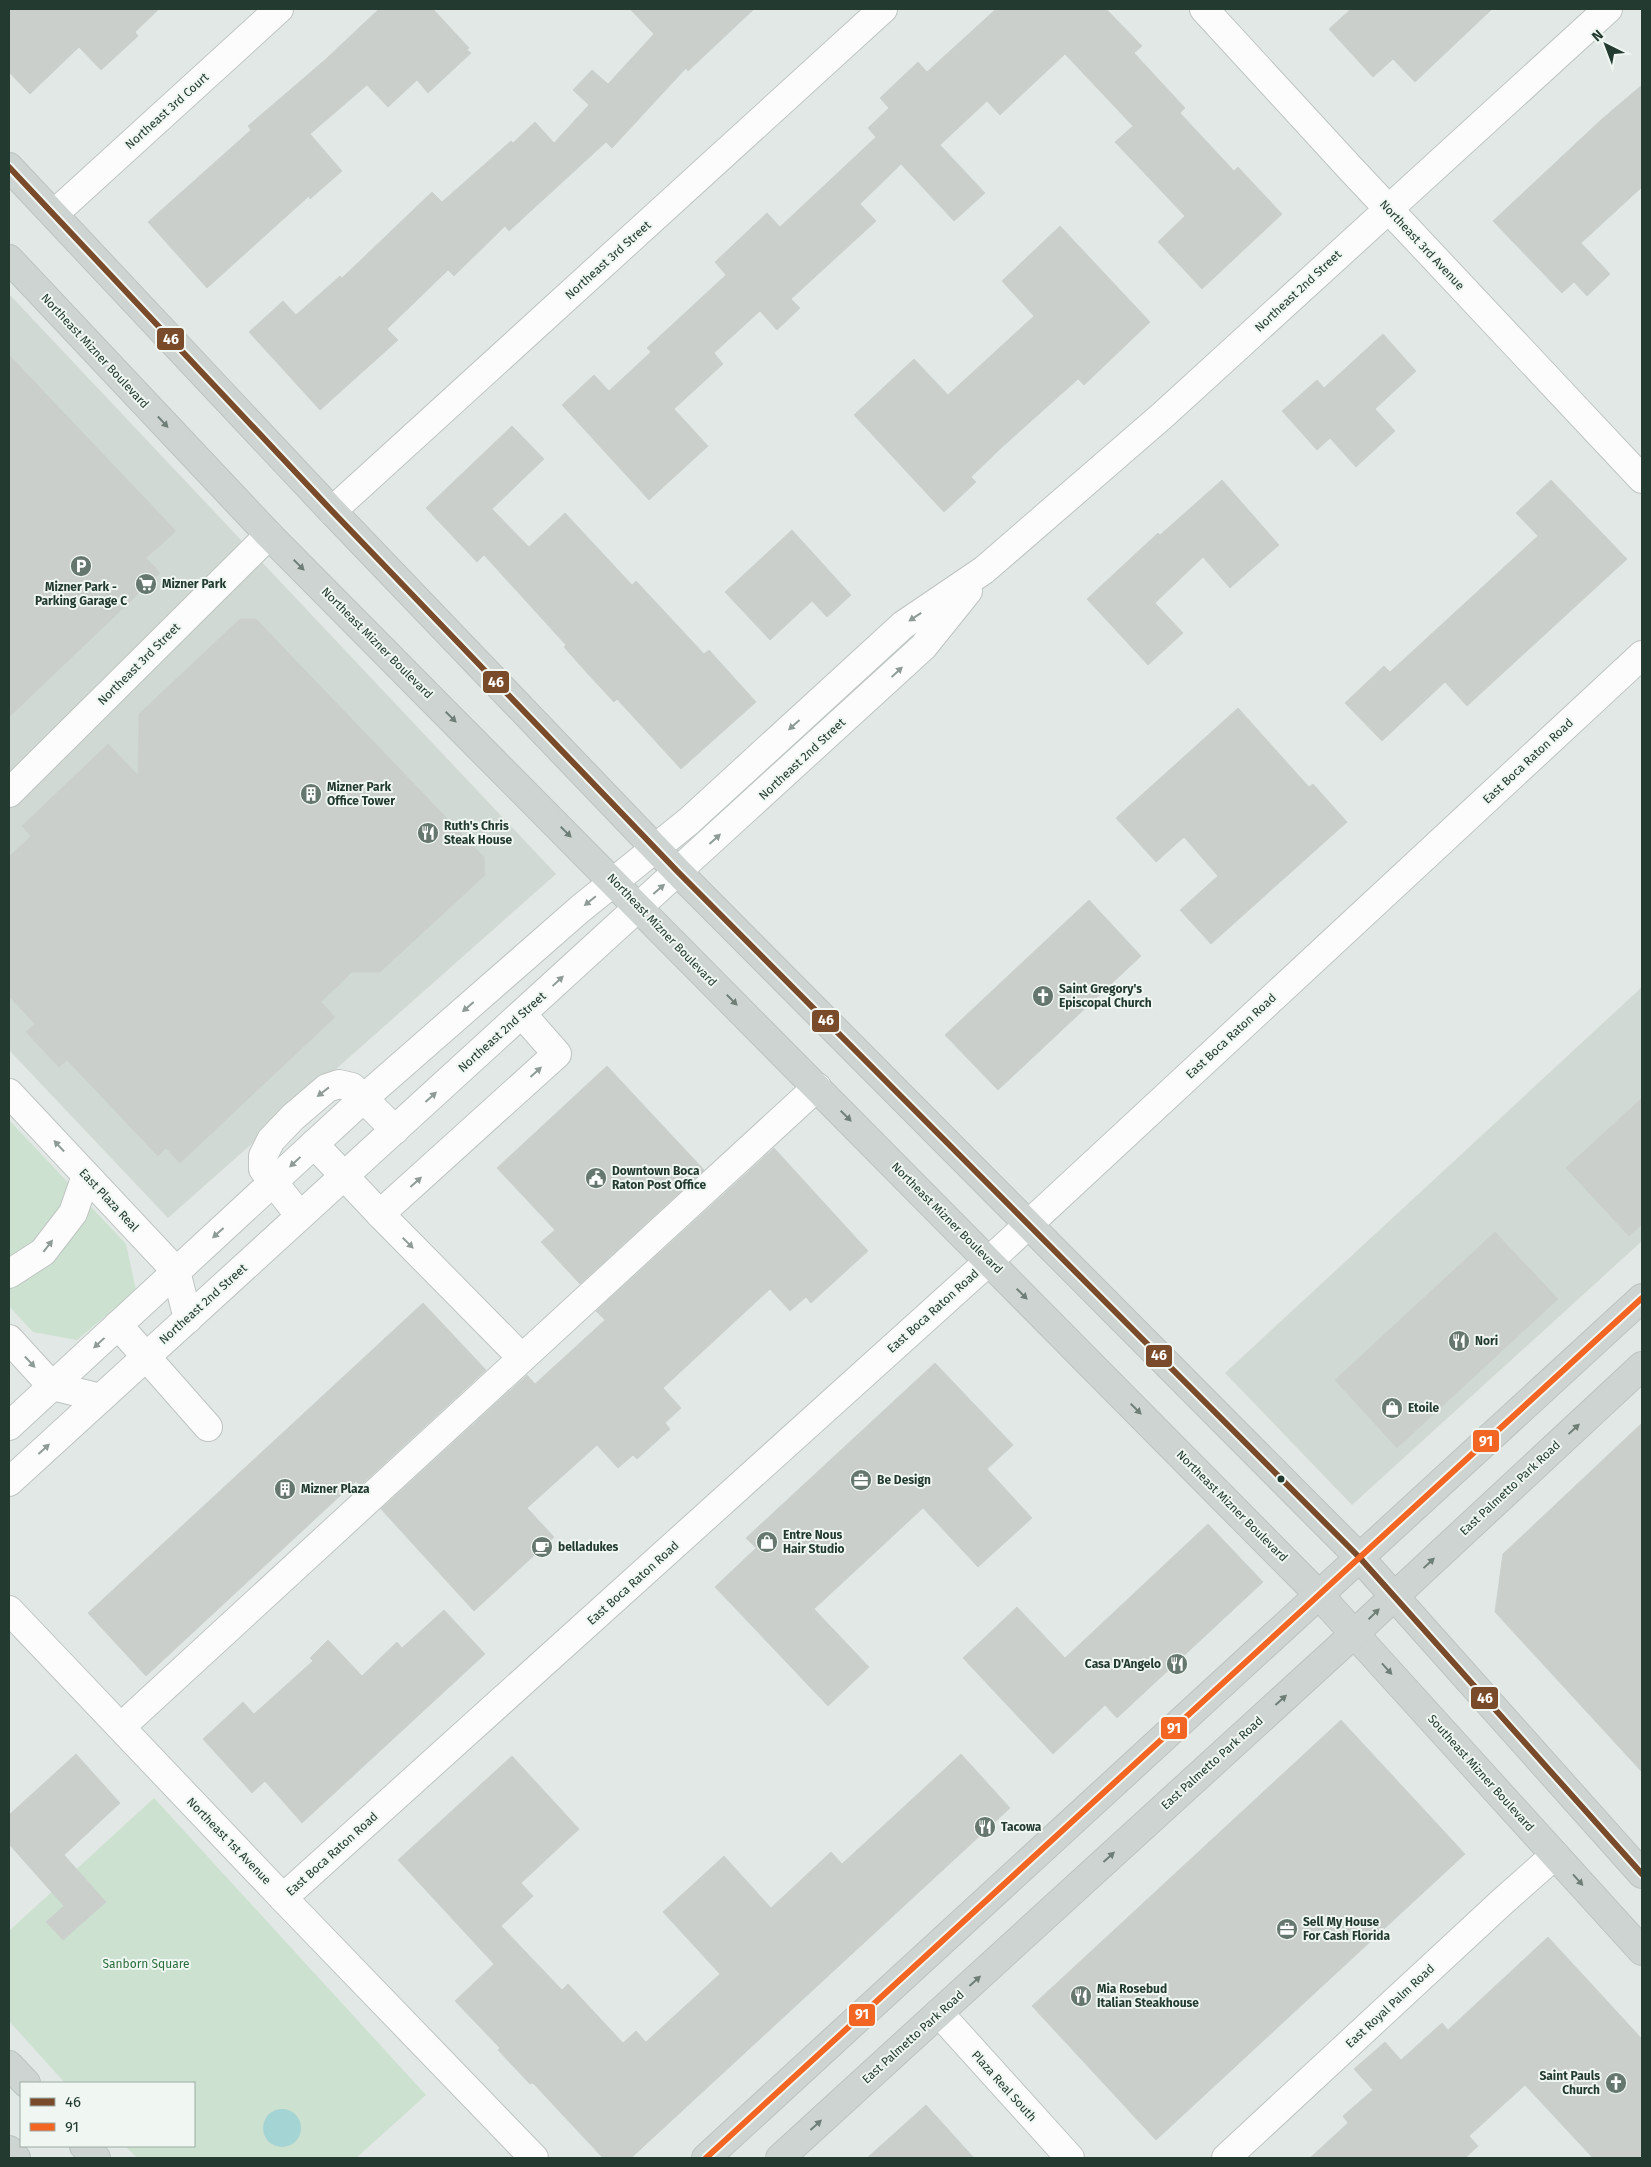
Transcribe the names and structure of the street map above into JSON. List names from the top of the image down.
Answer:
{
  "streets": {
    "main road": ["Northeast Mizner Boulevard", "East Palmetto Park Road", "Southeast Mizner Boulevard"],
    "street": [
      "Northeast 3rd Court",
      "Northeast 3rd Avenue",
      "Northeast 3rd Street",
      "Northeast 2nd Street",
      "East Boca Raton Road",
      "East Plaza Real",
      "Northeast 1st Avenue",
      "East Royal Palm Road",
      "Plaza Real South"
    ]
  },
  "crossings": [
    ["Northeast 3rd Avenue", "Northeast 2nd Street"],
    ["Northeast 3rd Street", "Northeast Mizner Boulevard"],
    ["Northeast 2nd Street", "Northeast Mizner Boulevard"],
    ["Northeast 2nd Street", "East Plaza Real"],
    ["Northeast Mizner Boulevard", "East Boca Raton Road"],
    ["Northeast Mizner Boulevard", "Southeast Mizner Boulevard"],
    ["East Boca Raton Road", "Northeast 1st Avenue"],
    ["East Palmetto Park Road", "Southeast Mizner Boulevard"],
    ["East Palmetto Park Road", "Plaza Real South"],
    ["Southeast Mizner Boulevard", "East Royal Palm Road"]
  ],
  "one_way": ["East Plaza Real"],
  "parks": ["Sanborn Square"],
  "places": {
    "parking": ["Mizner Park - Parking Garage C"],
    "supermarket": ["Mizner Park"],
    "building": ["Mizner Park Office Tower", "Mizner Plaza"],
    "restaurant": [
      "Ruth's Chris Steak House",
      "Nori",
      "Casa D'Angelo",
      "Tacowa",
      "Mia Rosebud Italian Steakhouse"
    ],
    "church": ["Saint Gregory's Episcopal Church", "Saint Pauls Church"],
    "public building": ["Downtown Boca Raton Post Office"],
    "shop": ["Etoile", "Entre Nous Hair Studio"],
    "office": ["Be Design", "Sell My House For Cash Florida"],
    "cafe": ["belladukes"]
  },
  "lines": ["transit line 46", "transit line 91"],
  "legend": ["46", "91"],
  "north": "top left"
}
